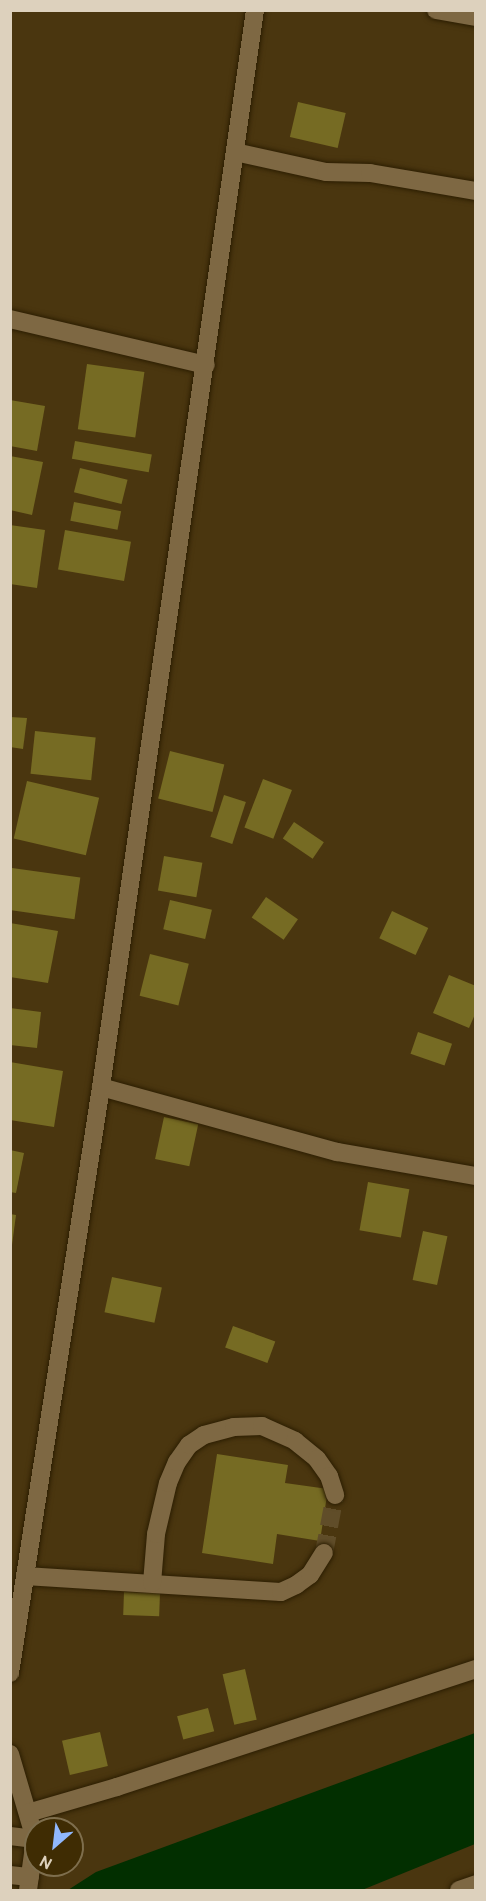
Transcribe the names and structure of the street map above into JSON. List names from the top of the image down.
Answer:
{
  "north": "bottom left"
}
